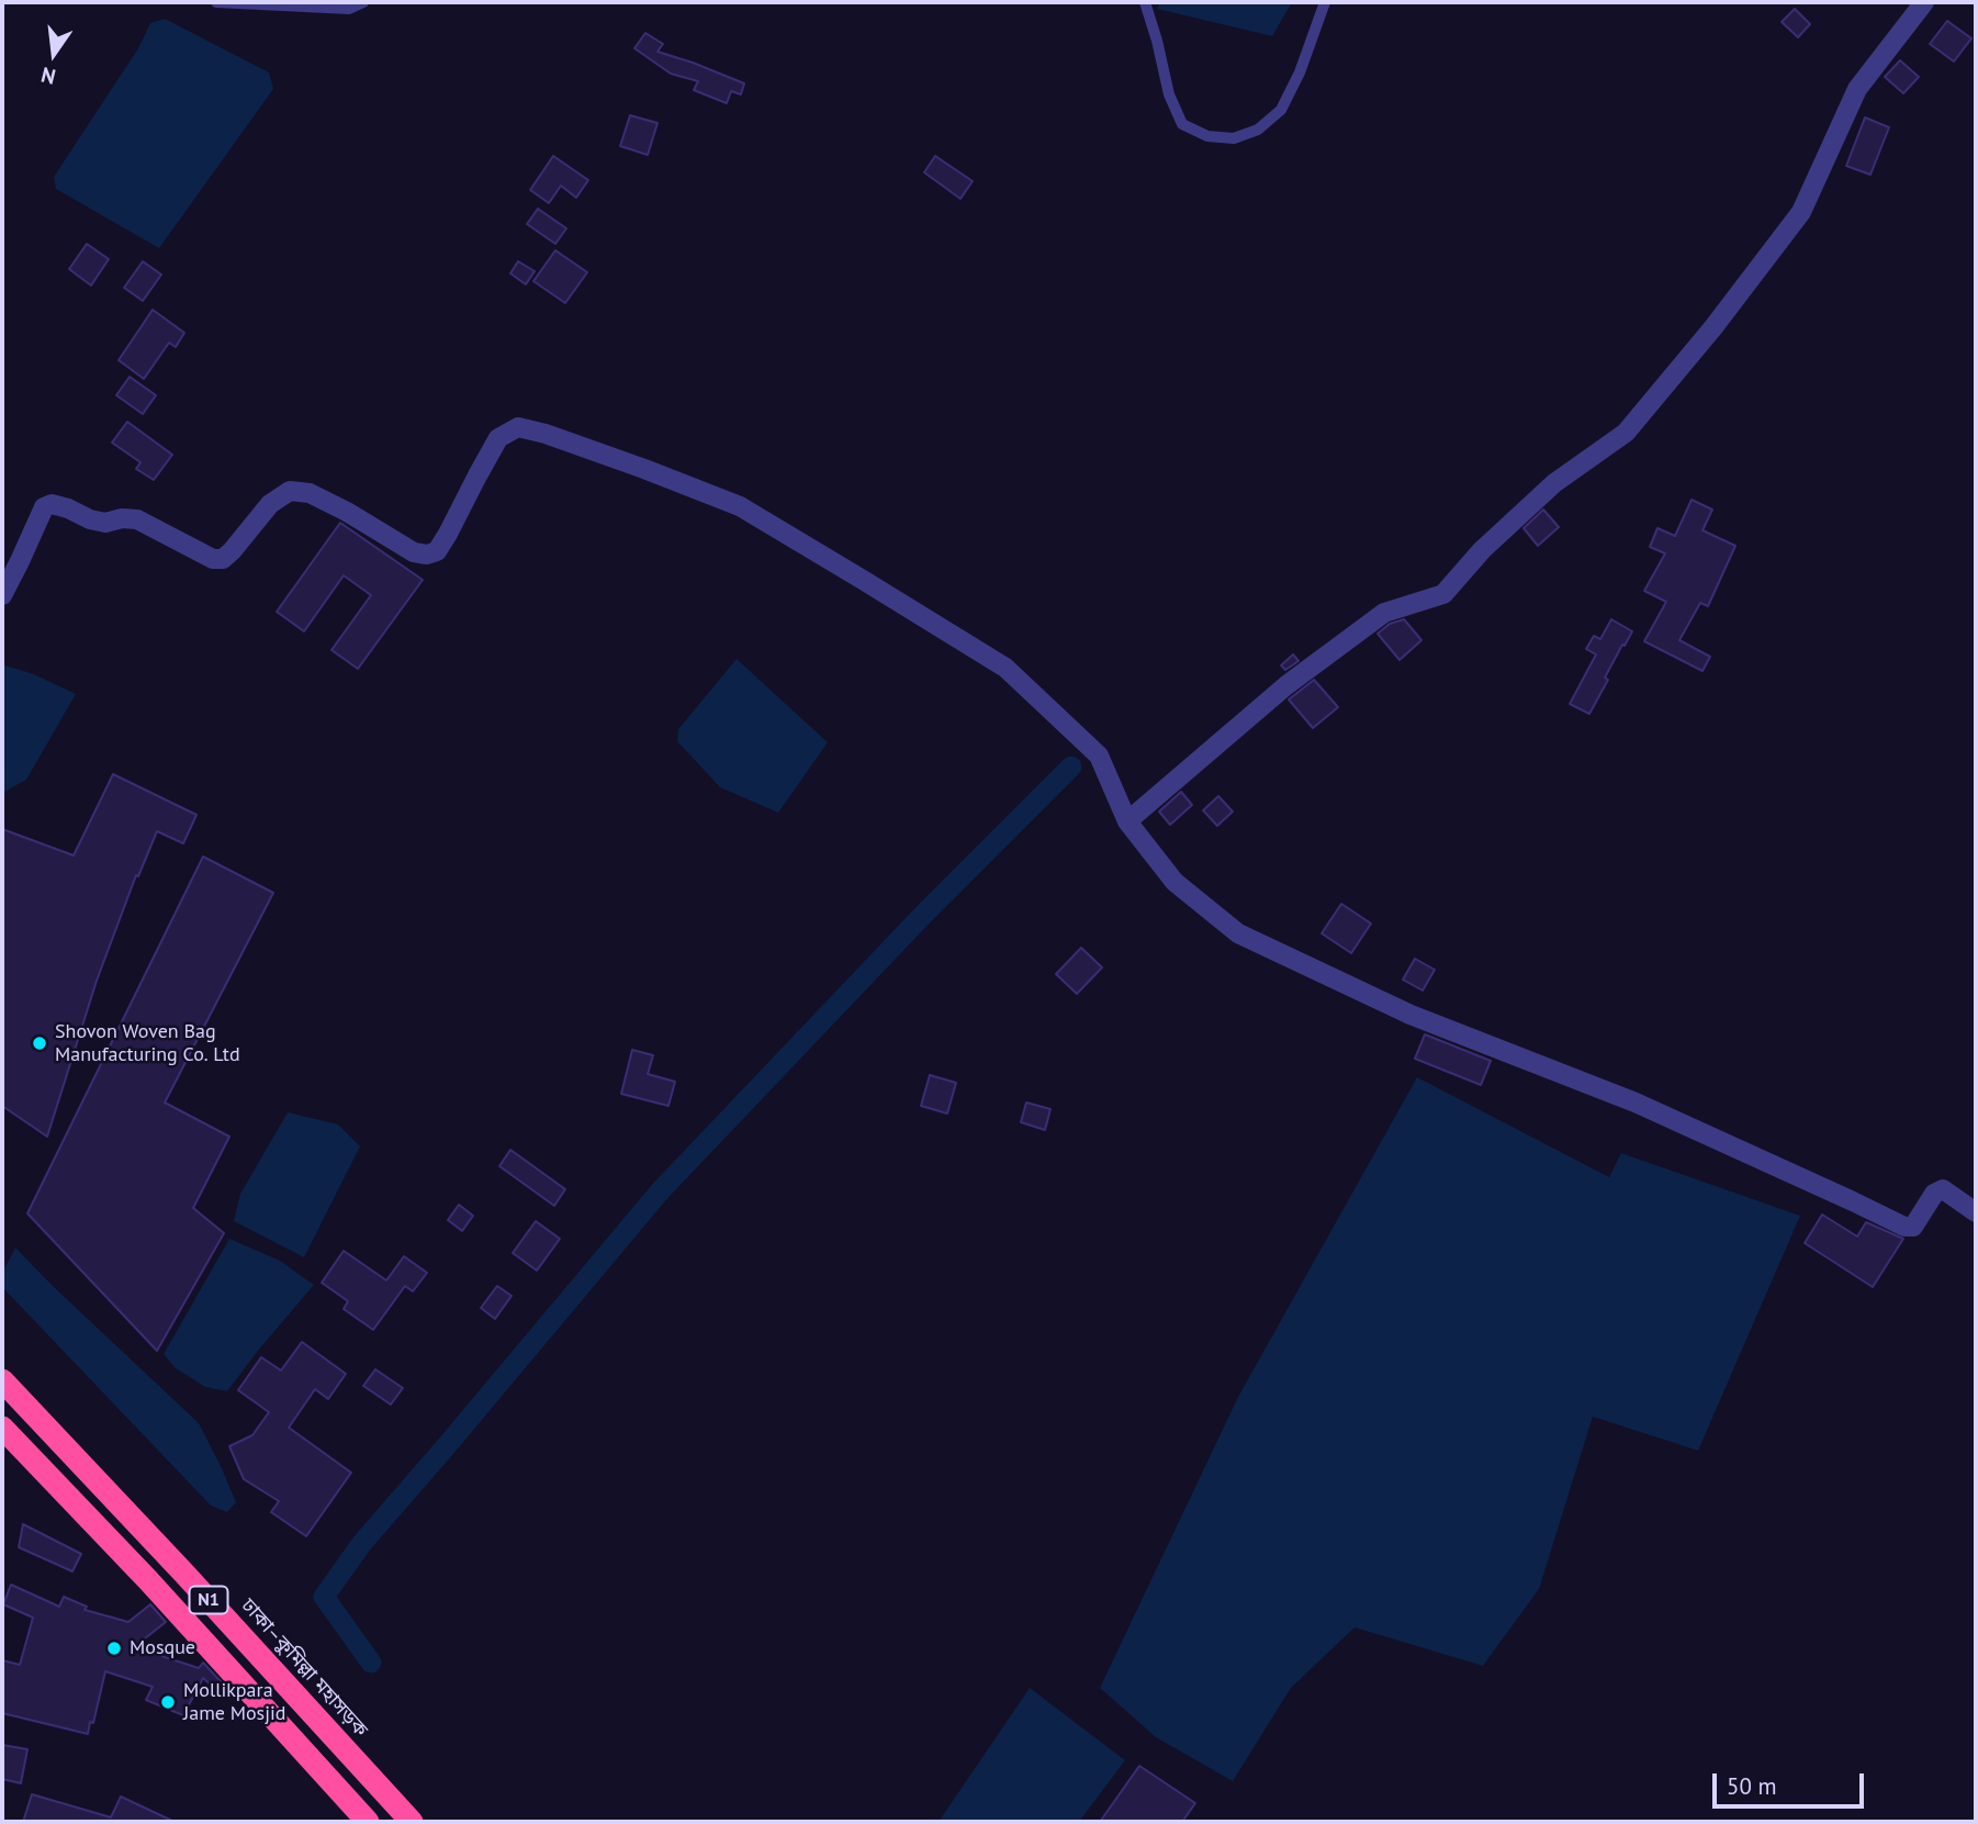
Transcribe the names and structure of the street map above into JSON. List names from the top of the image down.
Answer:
{
  "streets": {
    "highway": ["N1", "ঢাকা–কুমিল্লা মহাসড়ক"]
  },
  "places": ["Shovon Woven Bag Manufacturing Co. Ltd", "Mosque", "Mollikpara Jame Mosjid"],
  "scale_bar": "50 m",
  "north": "bottom"
}
